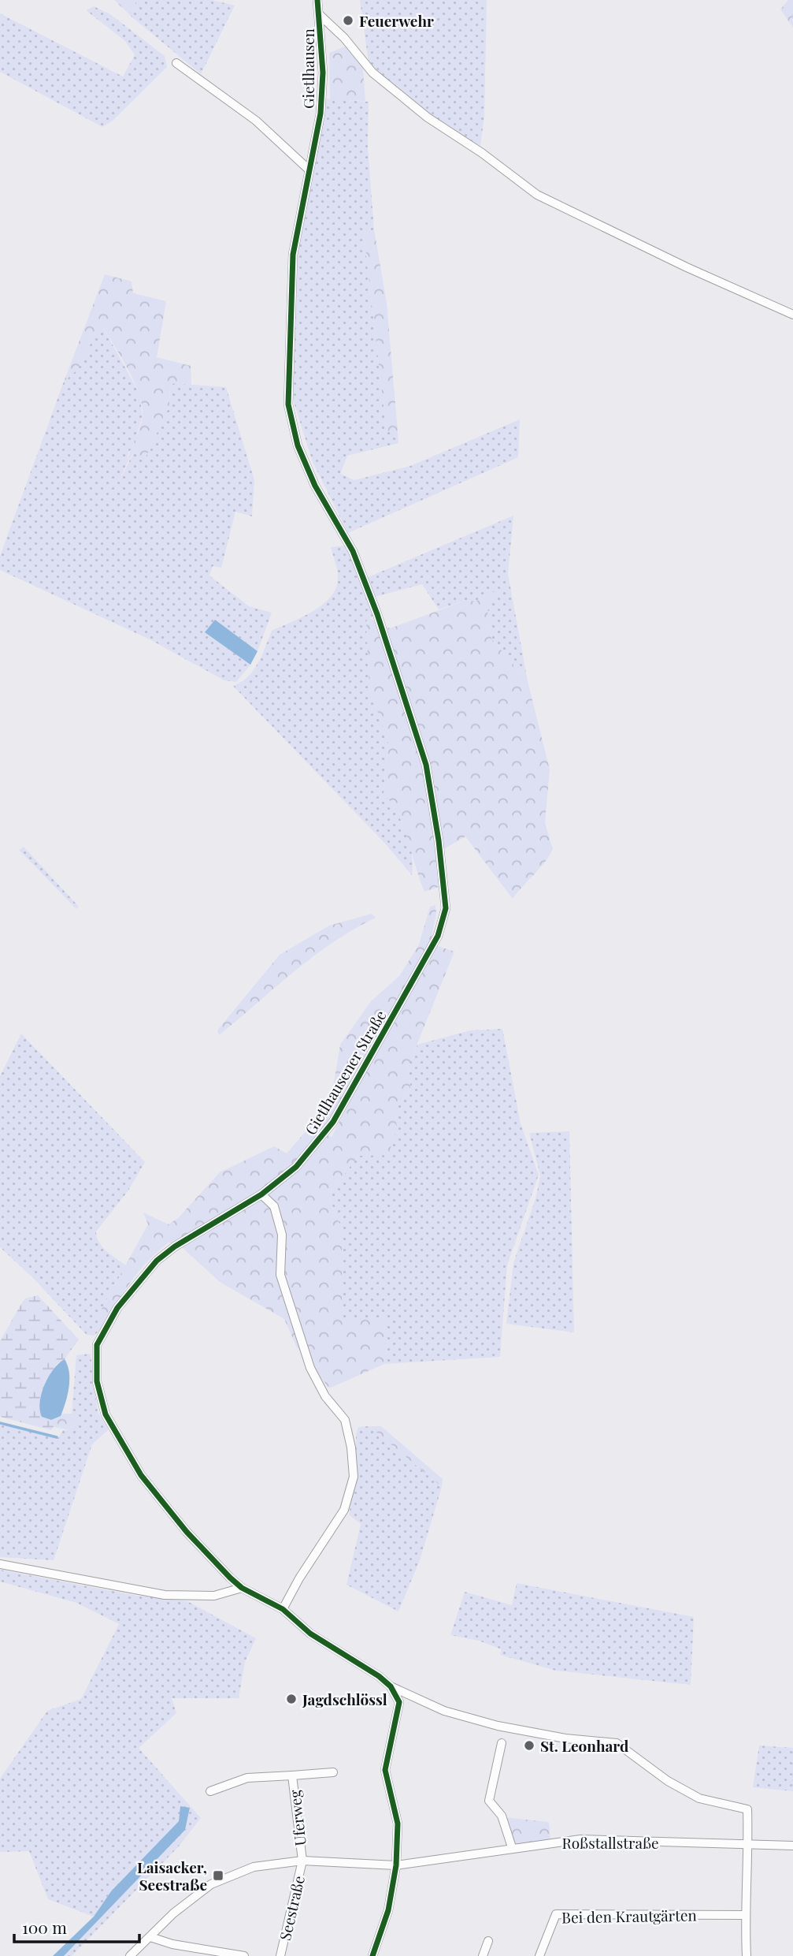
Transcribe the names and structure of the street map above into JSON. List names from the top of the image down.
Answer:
{
  "streets": {
    "street": [
      "Gietlhausen",
      "Gietlhausener Straße",
      "Uferweg",
      "Roßstallstraße",
      "Seestraße",
      "Bei den Krautgärten"
    ]
  },
  "crossings": [
    ["Gietlhausen", "Gietlhausener Straße"],
    ["Gietlhausener Straße", "Roßstallstraße"],
    ["Uferweg", "Seestraße"],
    ["Roßstallstraße", "Seestraße"]
  ],
  "places": {
    "other": ["Feuerwehr", "Jagdschlössl", "St. Leonhard"],
    "transit": ["Laisacker, Seestraße"]
  },
  "scale_bar": "100 m"
}
